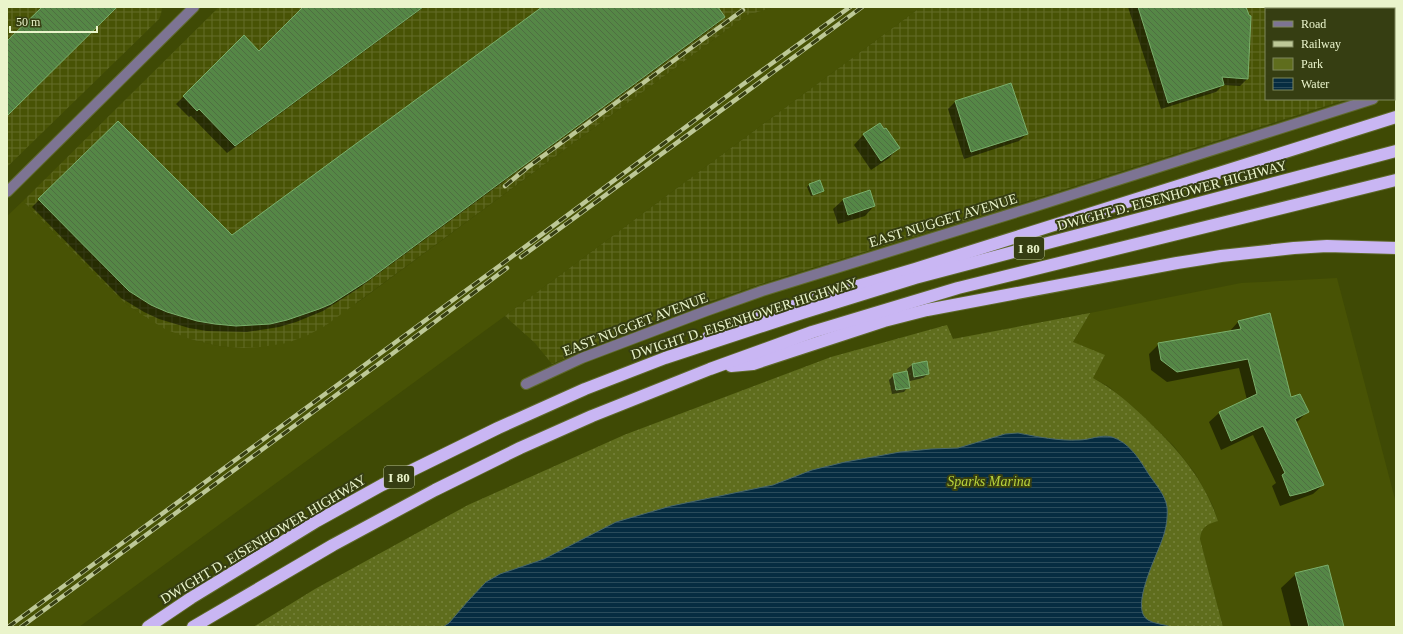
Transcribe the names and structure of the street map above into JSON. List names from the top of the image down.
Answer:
{
  "streets": {
    "highway": ["DWIGHT D. EISENHOWER HIGHWAY", "I 80"],
    "street": ["EAST NUGGET AVENUE"]
  },
  "parks": ["Sparks Marina"],
  "legend": [
    "Road",
    "Railway",
    "Park",
    "Water"
  ],
  "scale_bar": "50 m"
}
